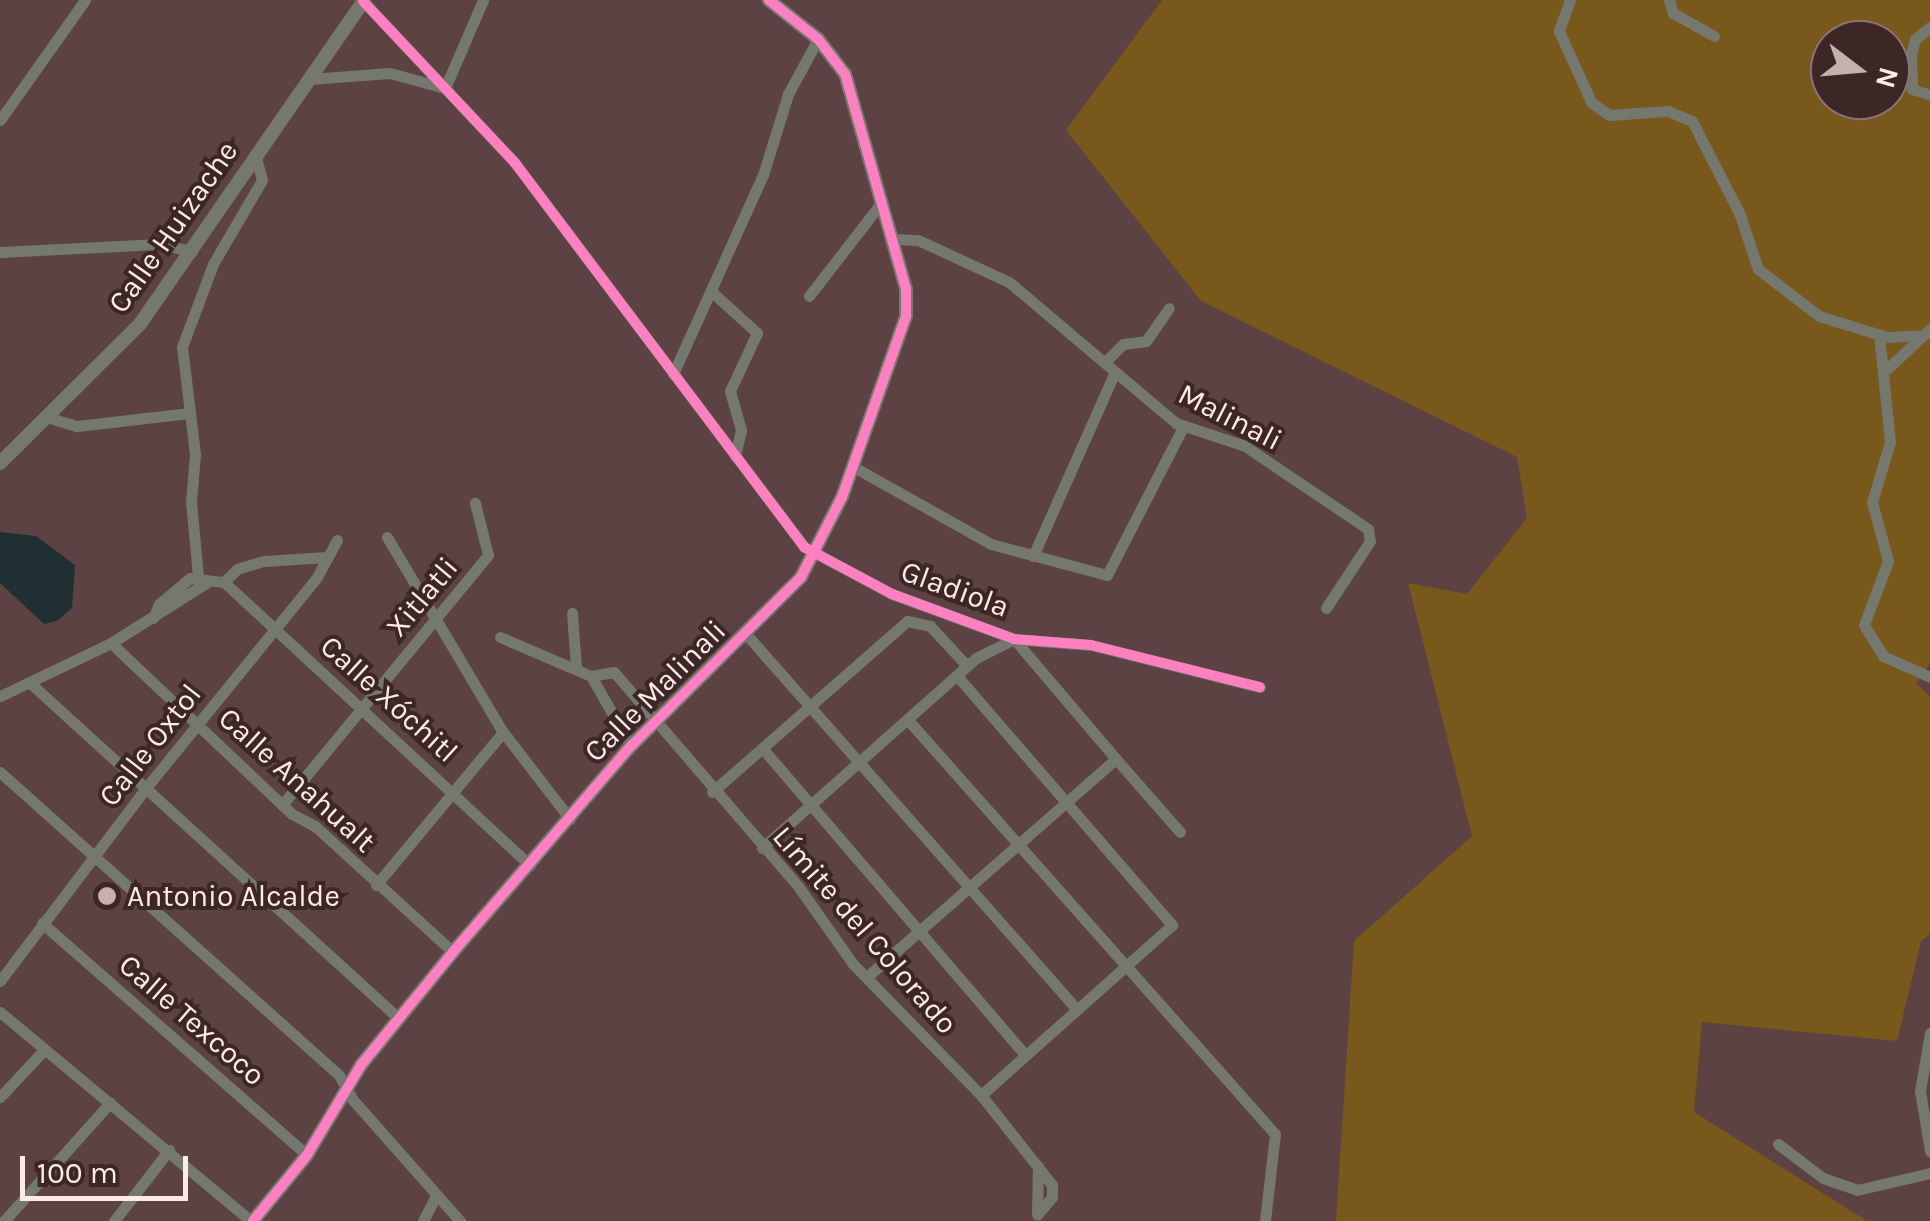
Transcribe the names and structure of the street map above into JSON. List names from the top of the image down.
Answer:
{
  "streets": {
    "street": [
      "Calle Huizache",
      "Malinali",
      "Gladiola",
      "Xitlatli",
      "Calle Malinali",
      "Calle Xóchitl",
      "Calle Oxtol",
      "Calle Anahualt",
      "Límite del Colorado",
      "Calle Texcoco"
    ]
  },
  "crossings": [
    ["Malinali", "Calle Malinali"],
    ["Gladiola", "Calle Malinali"],
    ["Xitlatli", "Calle Xóchitl"],
    ["Xitlatli", "Calle Anahualt"],
    ["Calle Malinali", "Calle Xóchitl"],
    ["Calle Malinali", "Calle Anahualt"],
    ["Calle Malinali", "Límite del Colorado"],
    ["Calle Malinali", "Calle Texcoco"],
    ["Calle Xóchitl", "Calle Oxtol"],
    ["Calle Oxtol", "Calle Anahualt"],
    ["Calle Oxtol", "Calle Texcoco"]
  ],
  "places": ["Antonio Alcalde"],
  "scale_bar": "100 m",
  "north": "right"
}
